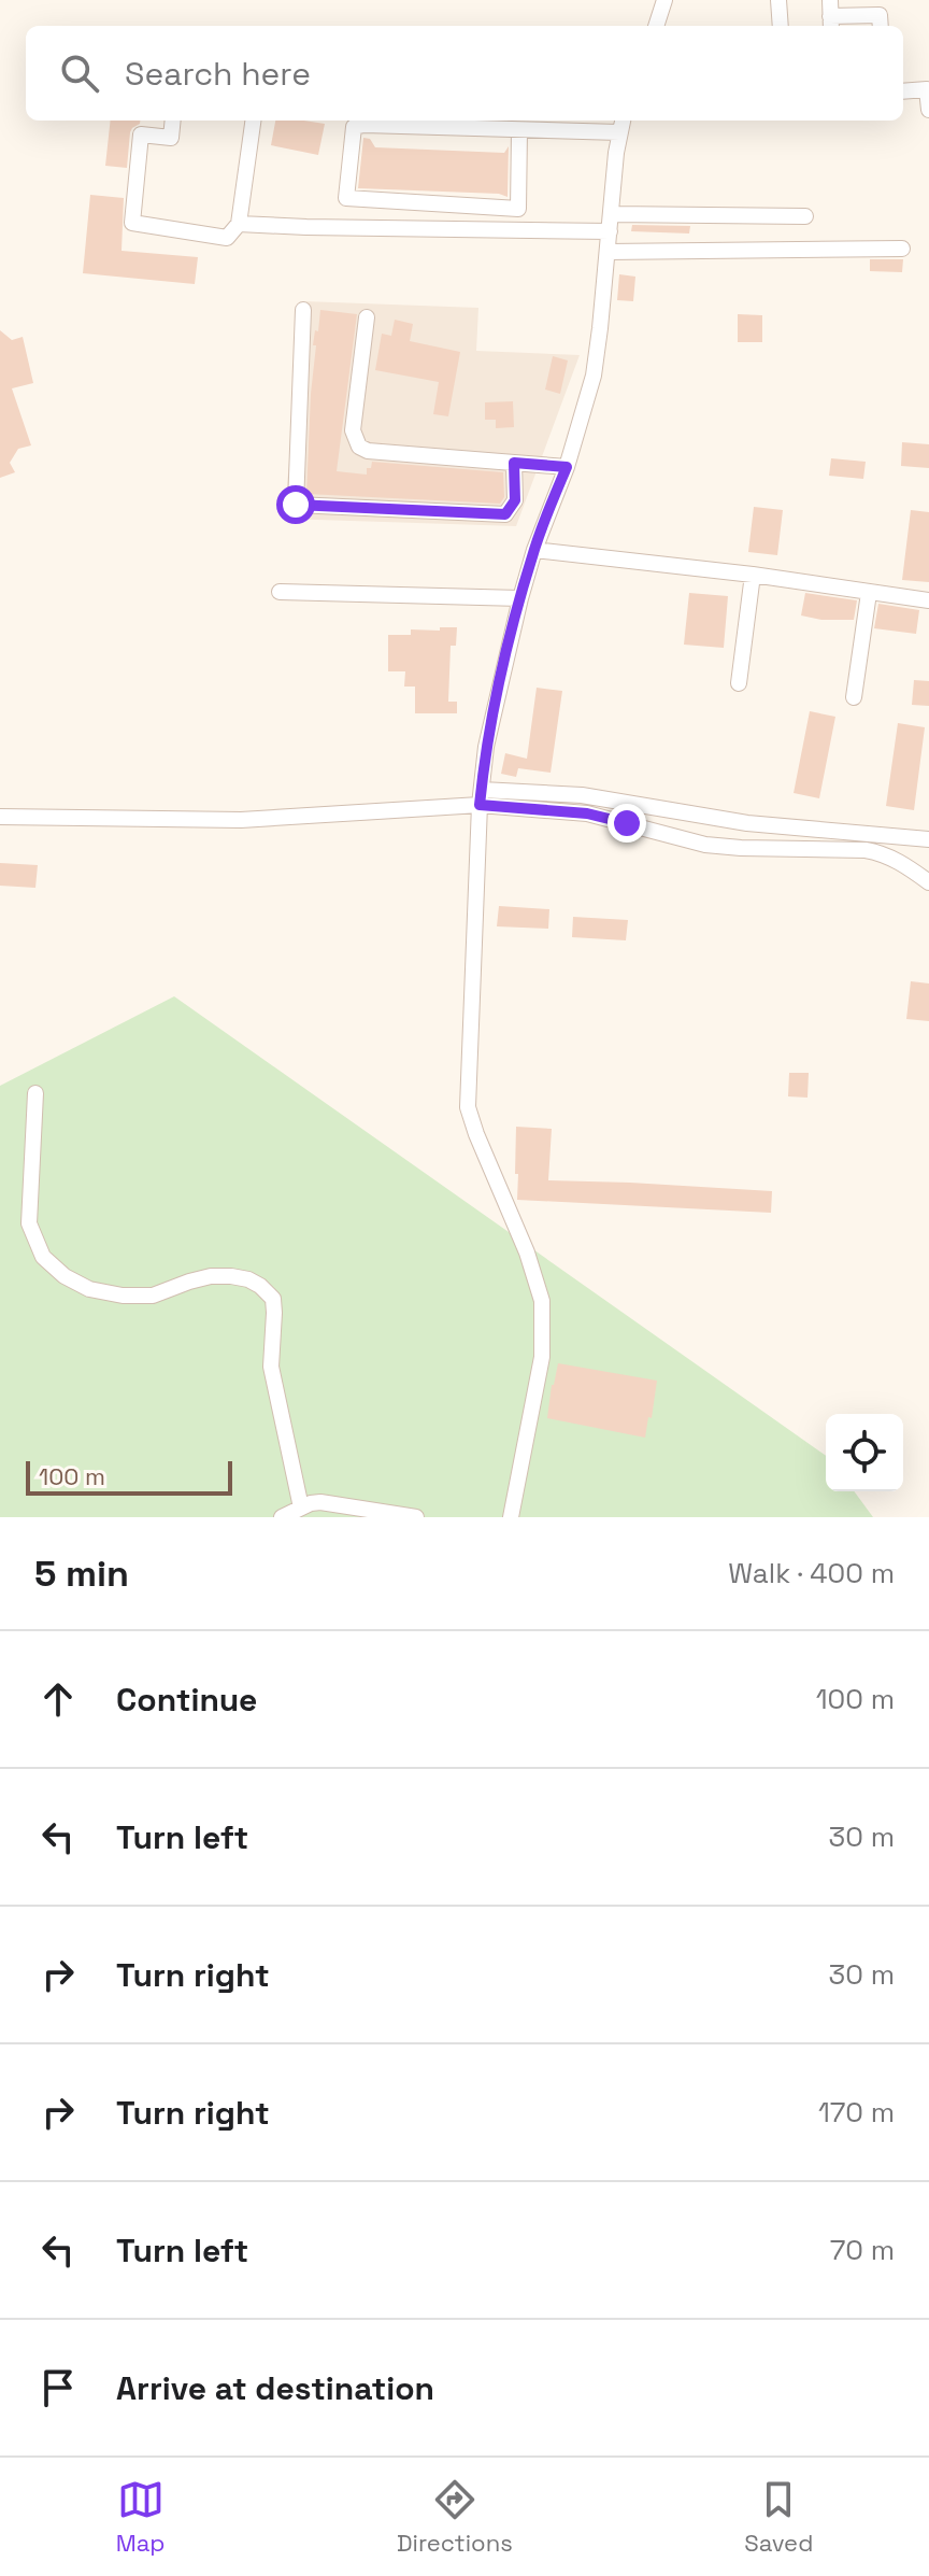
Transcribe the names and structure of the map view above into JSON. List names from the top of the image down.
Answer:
{
  "scale_bar": "100 m",
  "page": {
    "search": "Search here",
    "scale": "100 m",
    "heading": ["5 min", "Walk · 400 m"],
    "list": [
      ["Continue", "100 m"],
      ["Turn left", "30 m"],
      ["Turn right", "30 m"],
      ["Turn right", "170 m"],
      ["Turn left", "70 m"],
      "Arrive at destination"
    ],
    "nav": ["Map", "Directions", "Saved"]
  }
}
